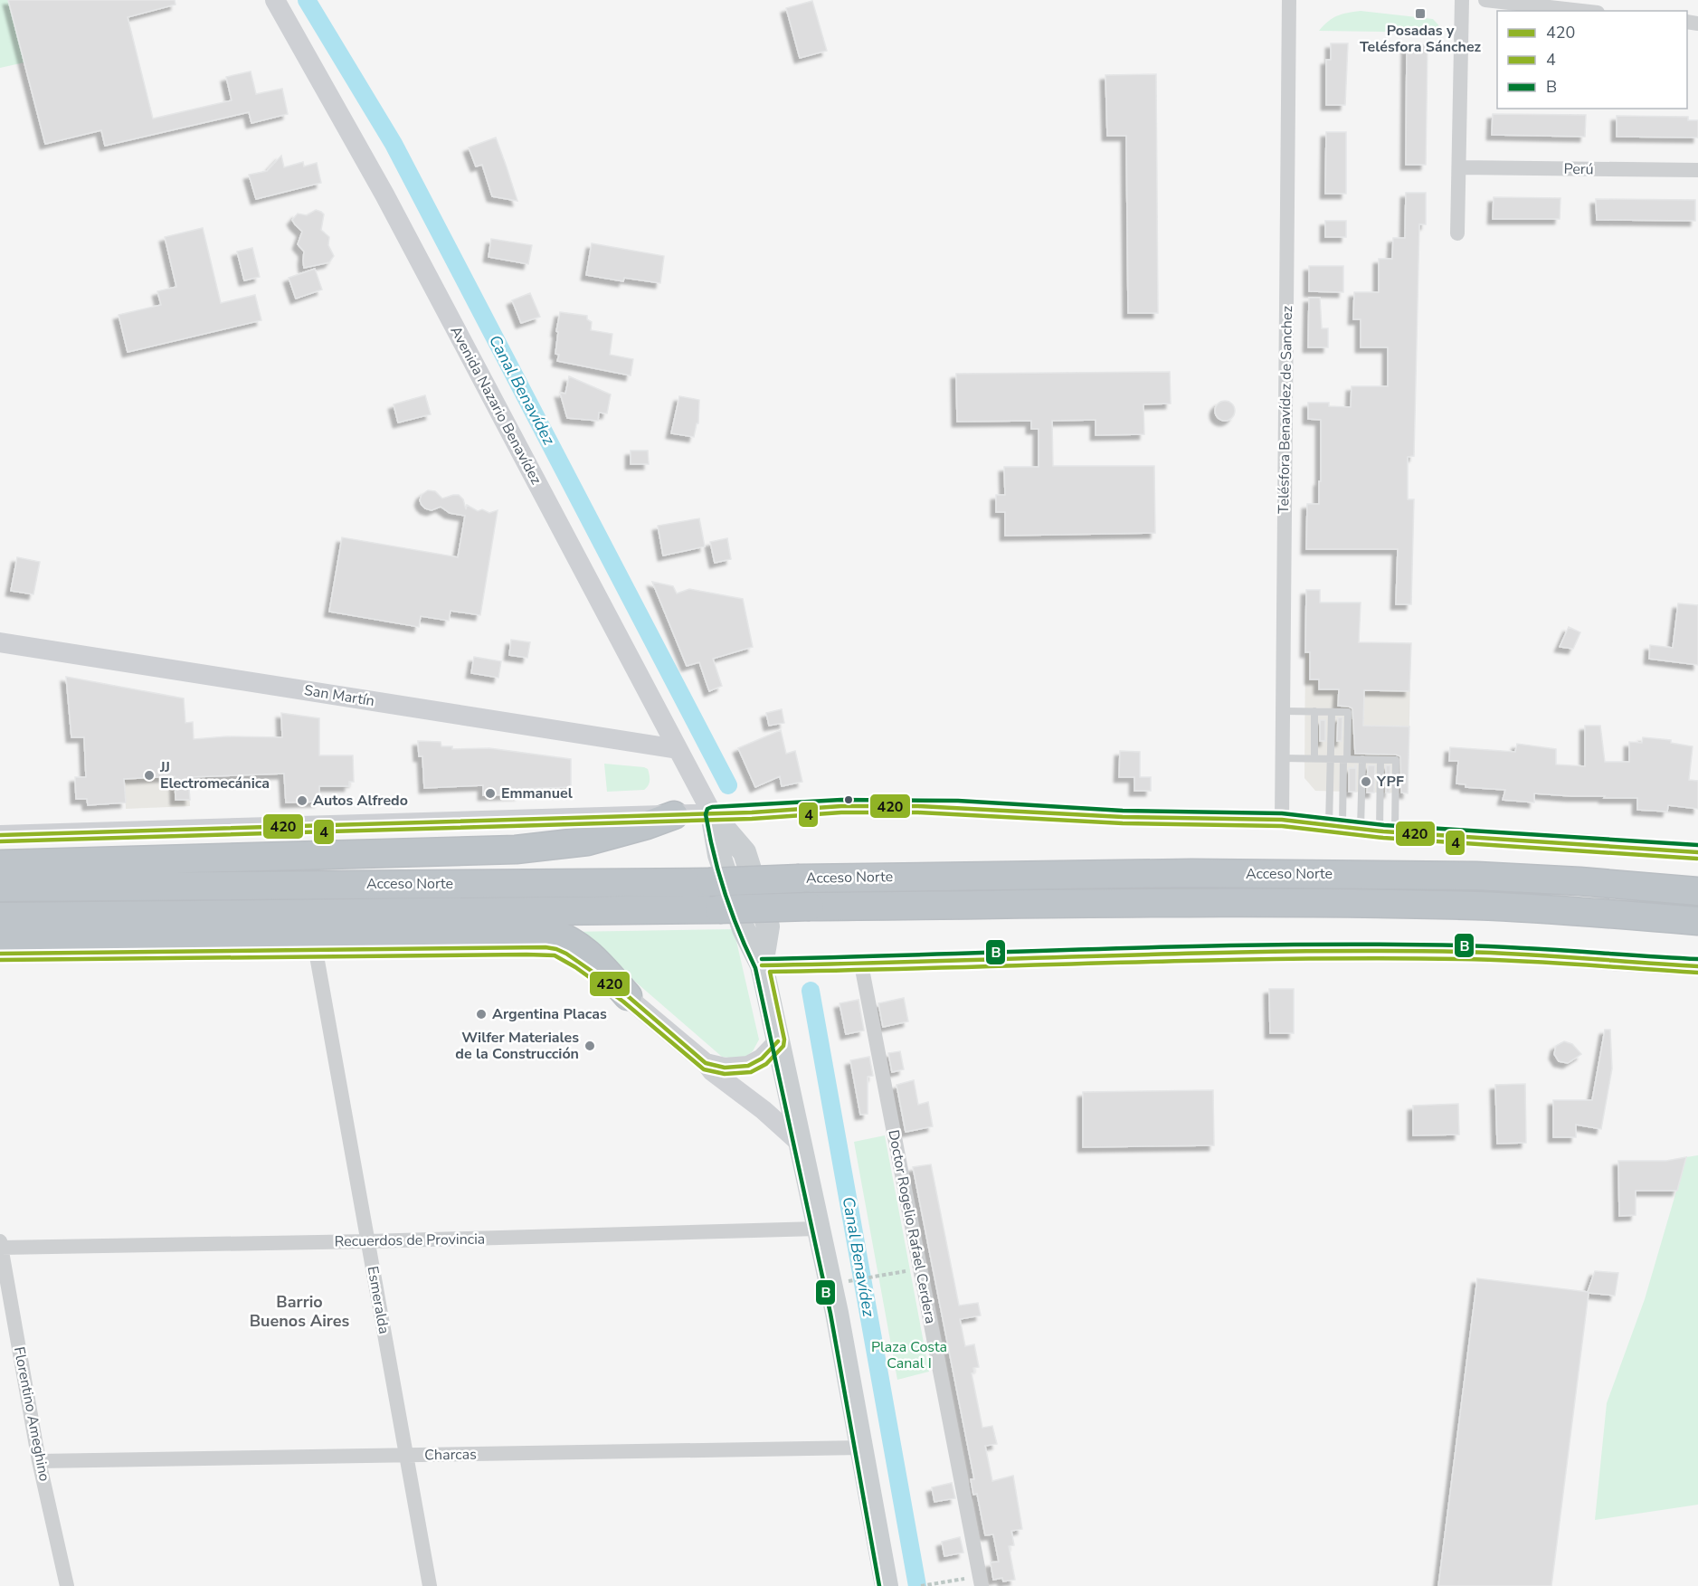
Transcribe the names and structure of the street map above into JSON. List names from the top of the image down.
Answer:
{
  "streets": {
    "highway": ["Acceso Norte"],
    "main road": ["Avenida Nazario Benavídez"],
    "street": [
      "Perú",
      "Telésfora Benavídez de Sanchez",
      "San Martín",
      "Doctor Rogelio Rafael Cerdera",
      "Recuerdos de Provincia",
      "Esmeralda",
      "Florentino Ameghino",
      "Charcas"
    ]
  },
  "crossings": [
    ["Avenida Nazario Benavídez", "San Martín"],
    ["Avenida Nazario Benavídez", "Recuerdos de Provincia"],
    ["Avenida Nazario Benavídez", "Charcas"],
    ["Recuerdos de Provincia", "Esmeralda"],
    ["Recuerdos de Provincia", "Florentino Ameghino"],
    ["Esmeralda", "Charcas"],
    ["Florentino Ameghino", "Charcas"]
  ],
  "districts": ["Barrio Buenos Aires"],
  "water": ["Canal Benavídez"],
  "parks": ["Plaza Costa Canal I"],
  "places": {
    "transit": ["Posadas y Telésfora Sánchez"],
    "other": [
      "JJ Electromecánica",
      "YPF",
      "Emmanuel",
      "Autos Alfredo",
      "Argentina Placas",
      "Wilfer Materiales de la Construcción"
    ]
  },
  "lines": ["transit line B", "transit line 420", "transit line 4"],
  "legend": ["420", "4", "B"]
}
